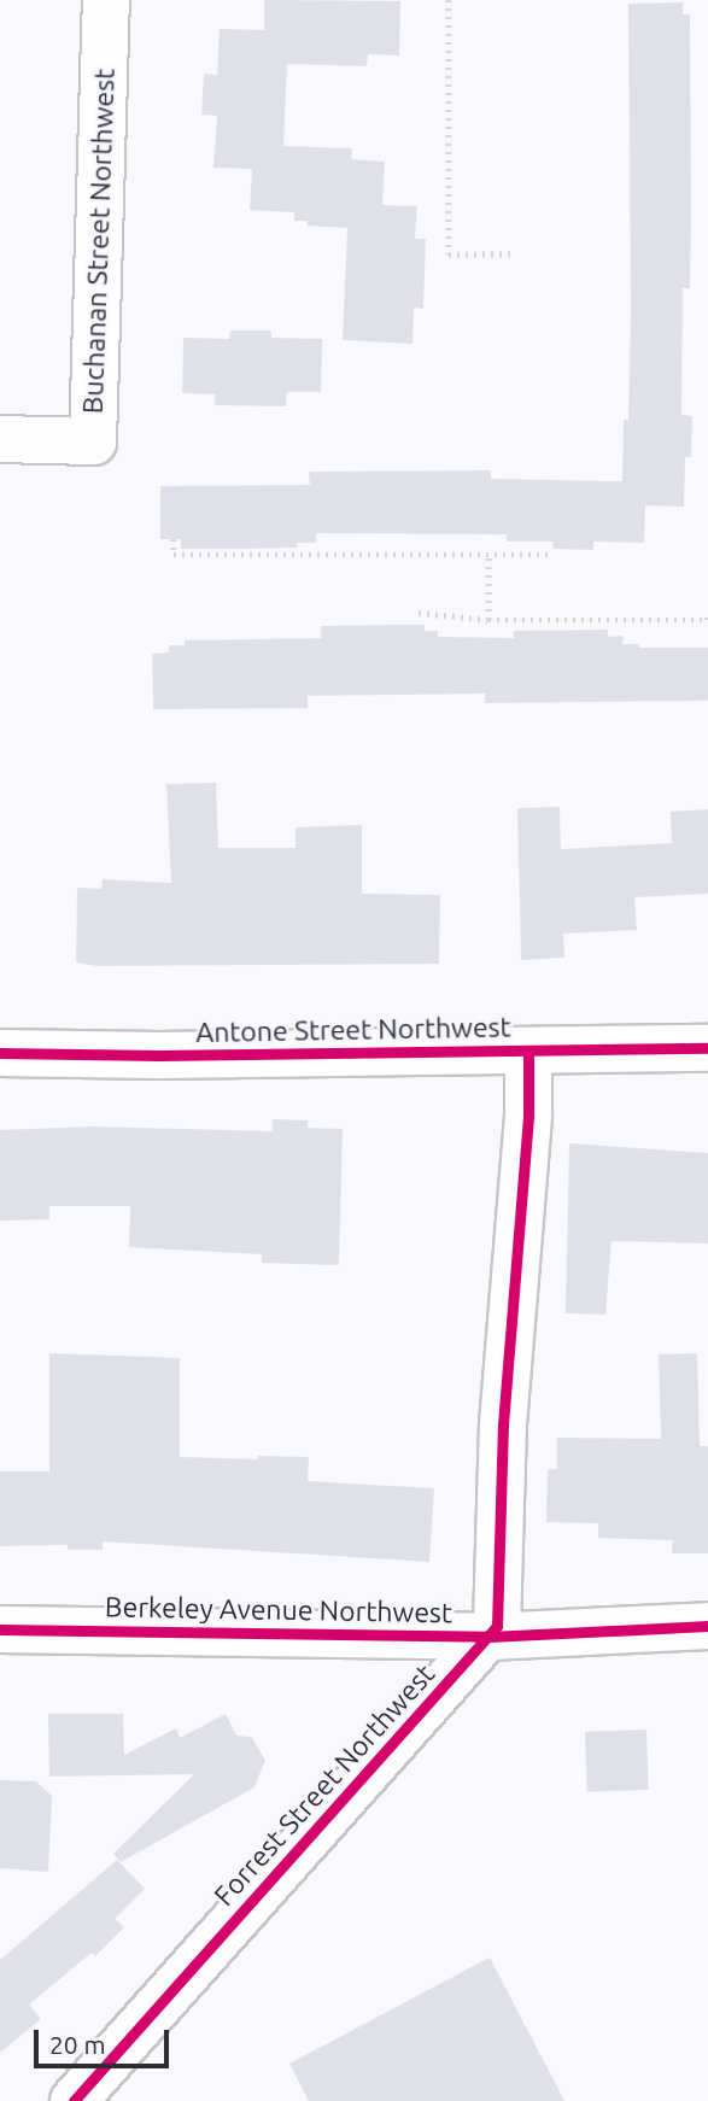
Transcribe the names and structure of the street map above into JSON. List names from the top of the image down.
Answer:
{
  "streets": {
    "street": [
      "Buchanan Street Northwest",
      "Antone Street Northwest",
      "Berkeley Avenue Northwest",
      "Forrest Street Northwest"
    ]
  },
  "crossings": [
    ["Antone Street Northwest", "Forrest Street Northwest"],
    ["Berkeley Avenue Northwest", "Forrest Street Northwest"]
  ],
  "scale_bar": "20 m"
}
